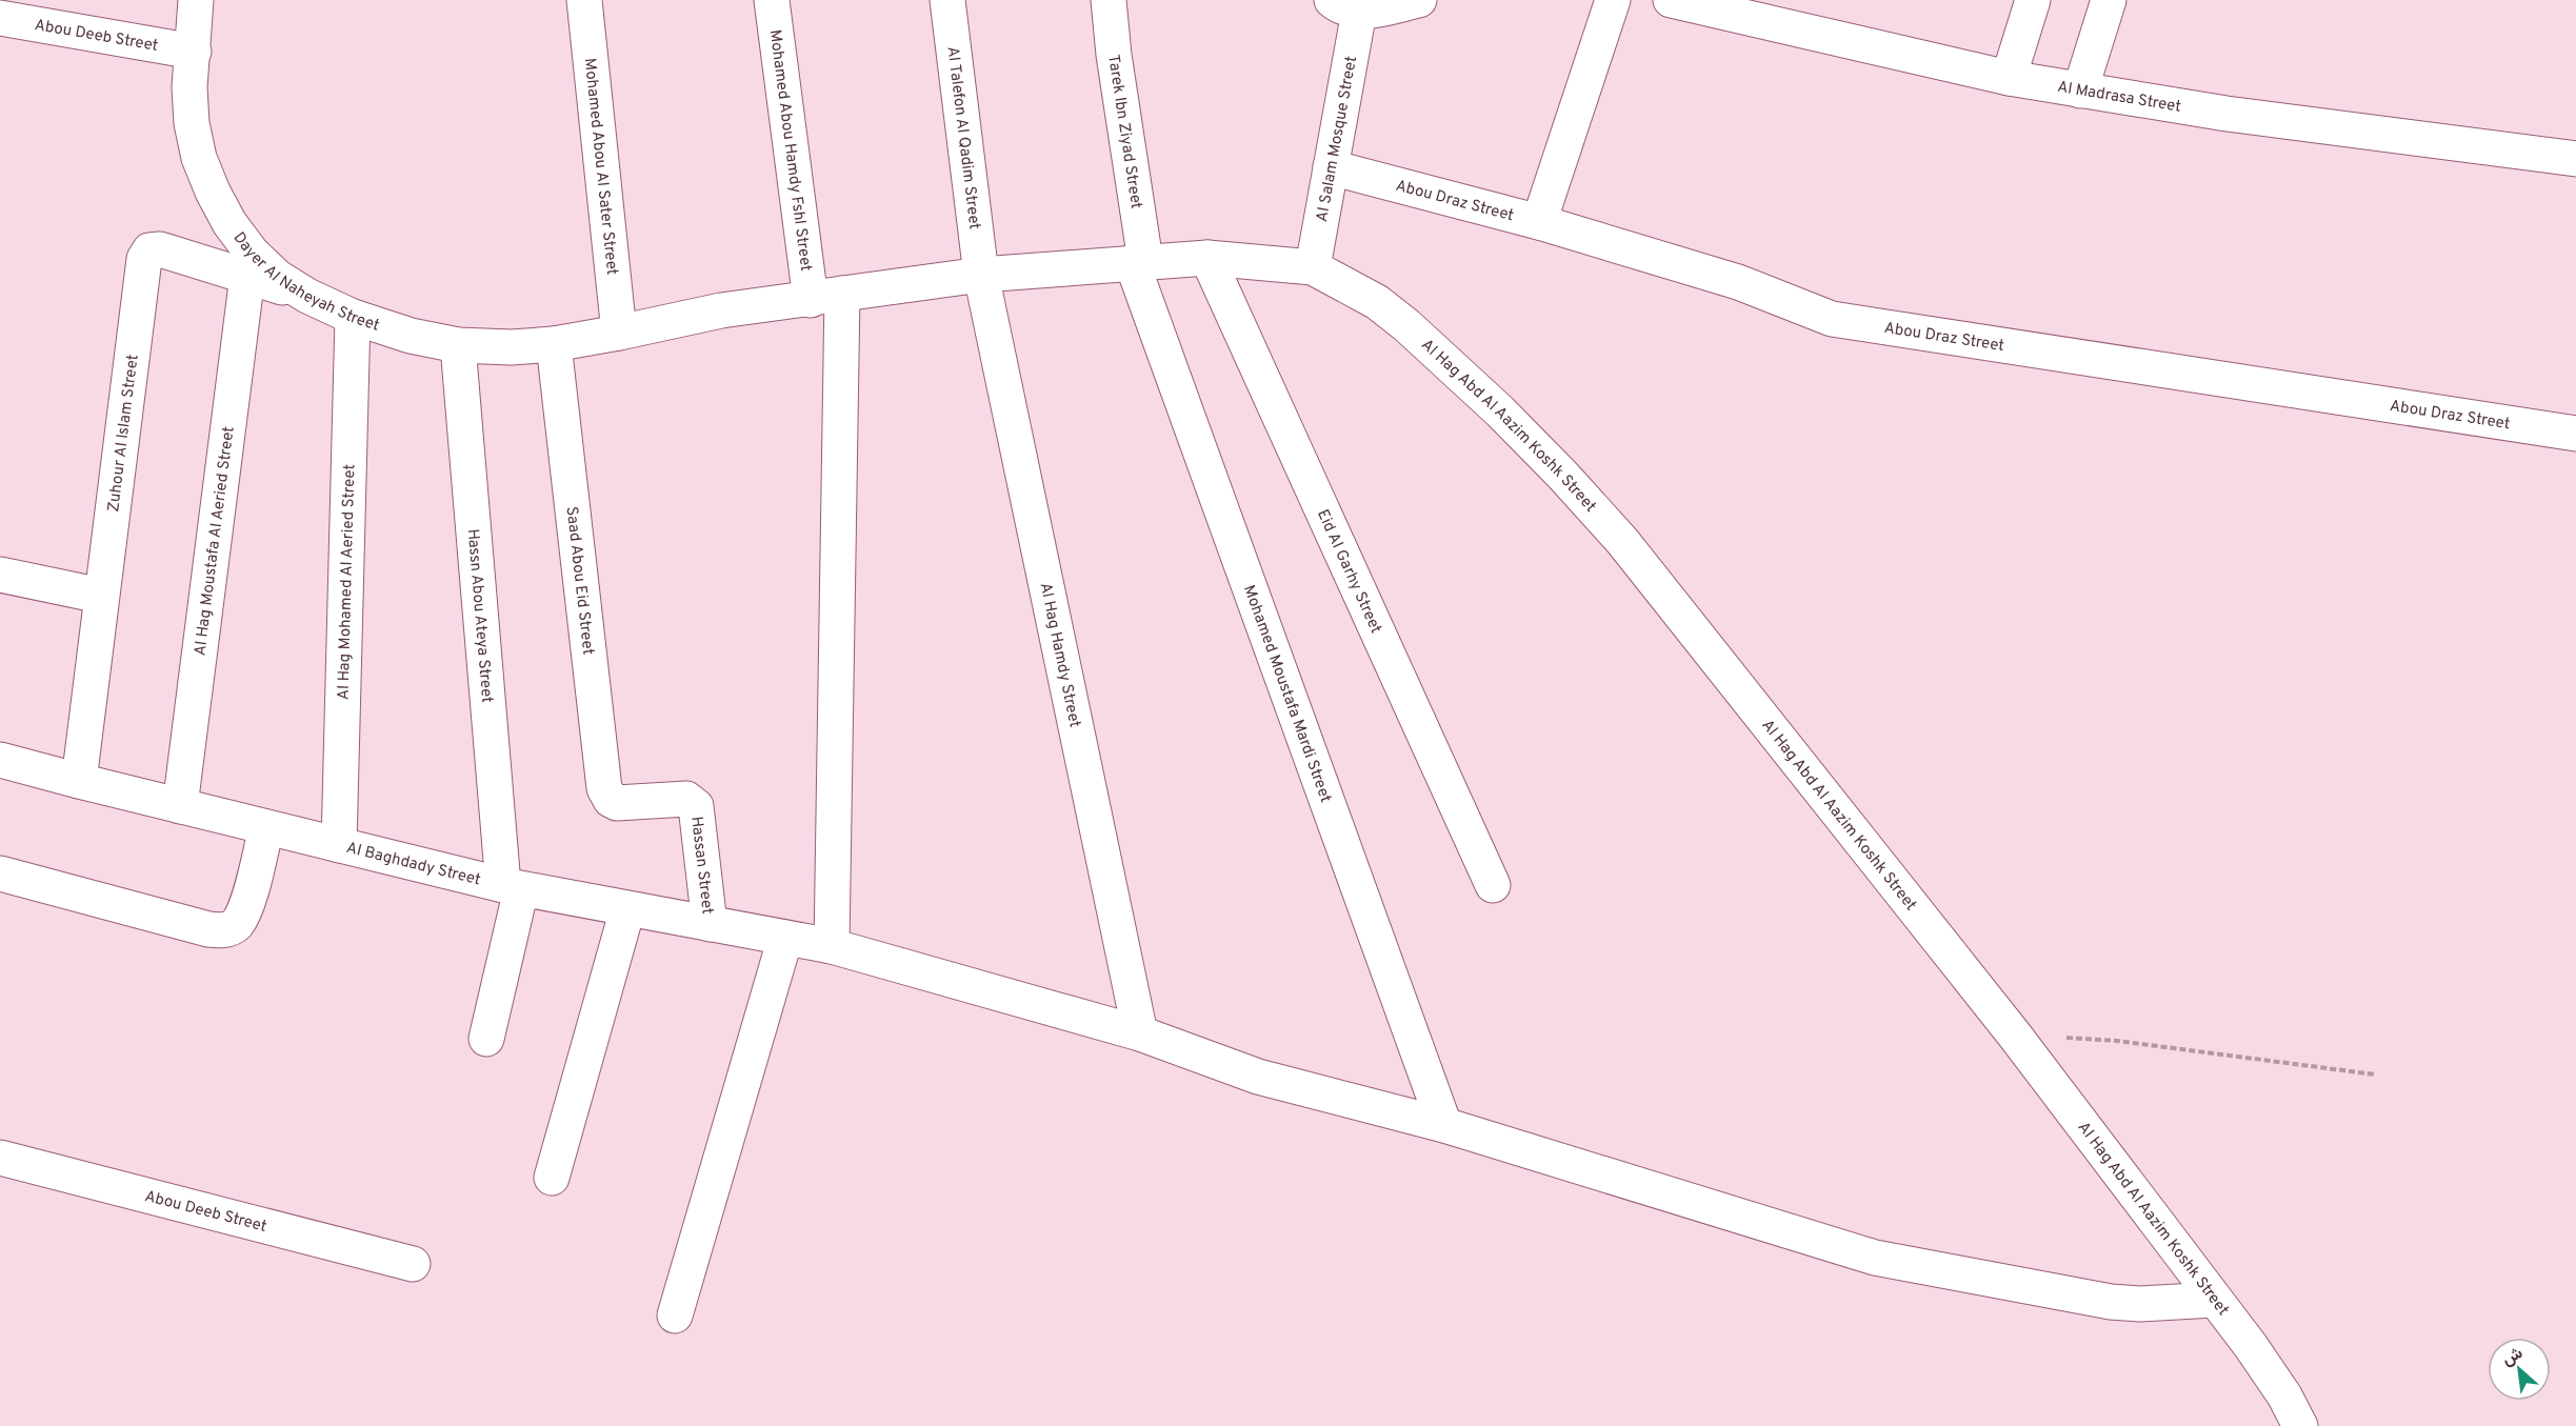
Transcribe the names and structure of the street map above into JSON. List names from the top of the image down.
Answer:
{
  "streets": {
    "street": [
      "Abou Deeb Street",
      "Al Madrasa Street",
      "Tarek Ibn Ziyad Street",
      "Al Talefon Al Qadim Street",
      "Al Salam Mosque Street",
      "Mohamed Abou Hamdy Fshl Street",
      "Mohamed Abou Al Sater Street",
      "Abou Draz Street",
      "Dayer Al Naheyah Street",
      "Al Hag Abd Al Aazim Koshk Street",
      "Zuhour Al Islam Street",
      "Al Hag Moustafa Al Aeried Street",
      "Eid Al Garhy Street",
      "Saad Abou Eid Street",
      "Al Hag Mohamed Al Aeried Street",
      "Hassn Abou Ateya Street",
      "Al Hag Hamdy Street",
      "Mohamed Moustafa Mardi Street",
      "Al Baghdady Street",
      "Hassan Street"
    ]
  },
  "crossings": [
    ["Abou Deeb Street", "Dayer Al Naheyah Street"],
    ["Tarek Ibn Ziyad Street", "Dayer Al Naheyah Street"],
    ["Tarek Ibn Ziyad Street", "Mohamed Moustafa Mardi Street"],
    ["Al Talefon Al Qadim Street", "Dayer Al Naheyah Street"],
    ["Al Talefon Al Qadim Street", "Al Hag Hamdy Street"],
    ["Al Salam Mosque Street", "Abou Draz Street"],
    ["Al Salam Mosque Street", "Dayer Al Naheyah Street"],
    ["Al Salam Mosque Street", "Al Hag Abd Al Aazim Koshk Street"],
    ["Mohamed Abou Hamdy Fshl Street", "Dayer Al Naheyah Street"],
    ["Mohamed Abou Hamdy Fshl Street", "Al Baghdady Street"],
    ["Mohamed Abou Al Sater Street", "Dayer Al Naheyah Street"],
    ["Dayer Al Naheyah Street", "Al Hag Abd Al Aazim Koshk Street"],
    ["Dayer Al Naheyah Street", "Zuhour Al Islam Street"],
    ["Dayer Al Naheyah Street", "Eid Al Garhy Street"],
    ["Dayer Al Naheyah Street", "Saad Abou Eid Street"],
    ["Dayer Al Naheyah Street", "Al Hag Mohamed Al Aeried Street"],
    ["Dayer Al Naheyah Street", "Hassn Abou Ateya Street"],
    ["Dayer Al Naheyah Street", "Al Hag Hamdy Street"],
    ["Dayer Al Naheyah Street", "Mohamed Moustafa Mardi Street"],
    ["Al Hag Abd Al Aazim Koshk Street", "Al Baghdady Street"],
    ["Zuhour Al Islam Street", "Al Hag Moustafa Al Aeried Street"],
    ["Zuhour Al Islam Street", "Al Baghdady Street"],
    ["Al Hag Moustafa Al Aeried Street", "Al Baghdady Street"],
    ["Saad Abou Eid Street", "Hassan Street"],
    ["Al Hag Mohamed Al Aeried Street", "Al Baghdady Street"],
    ["Hassn Abou Ateya Street", "Al Baghdady Street"],
    ["Al Hag Hamdy Street", "Al Baghdady Street"],
    ["Mohamed Moustafa Mardi Street", "Al Baghdady Street"],
    ["Al Baghdady Street", "Hassan Street"]
  ],
  "north": "top left"
}
